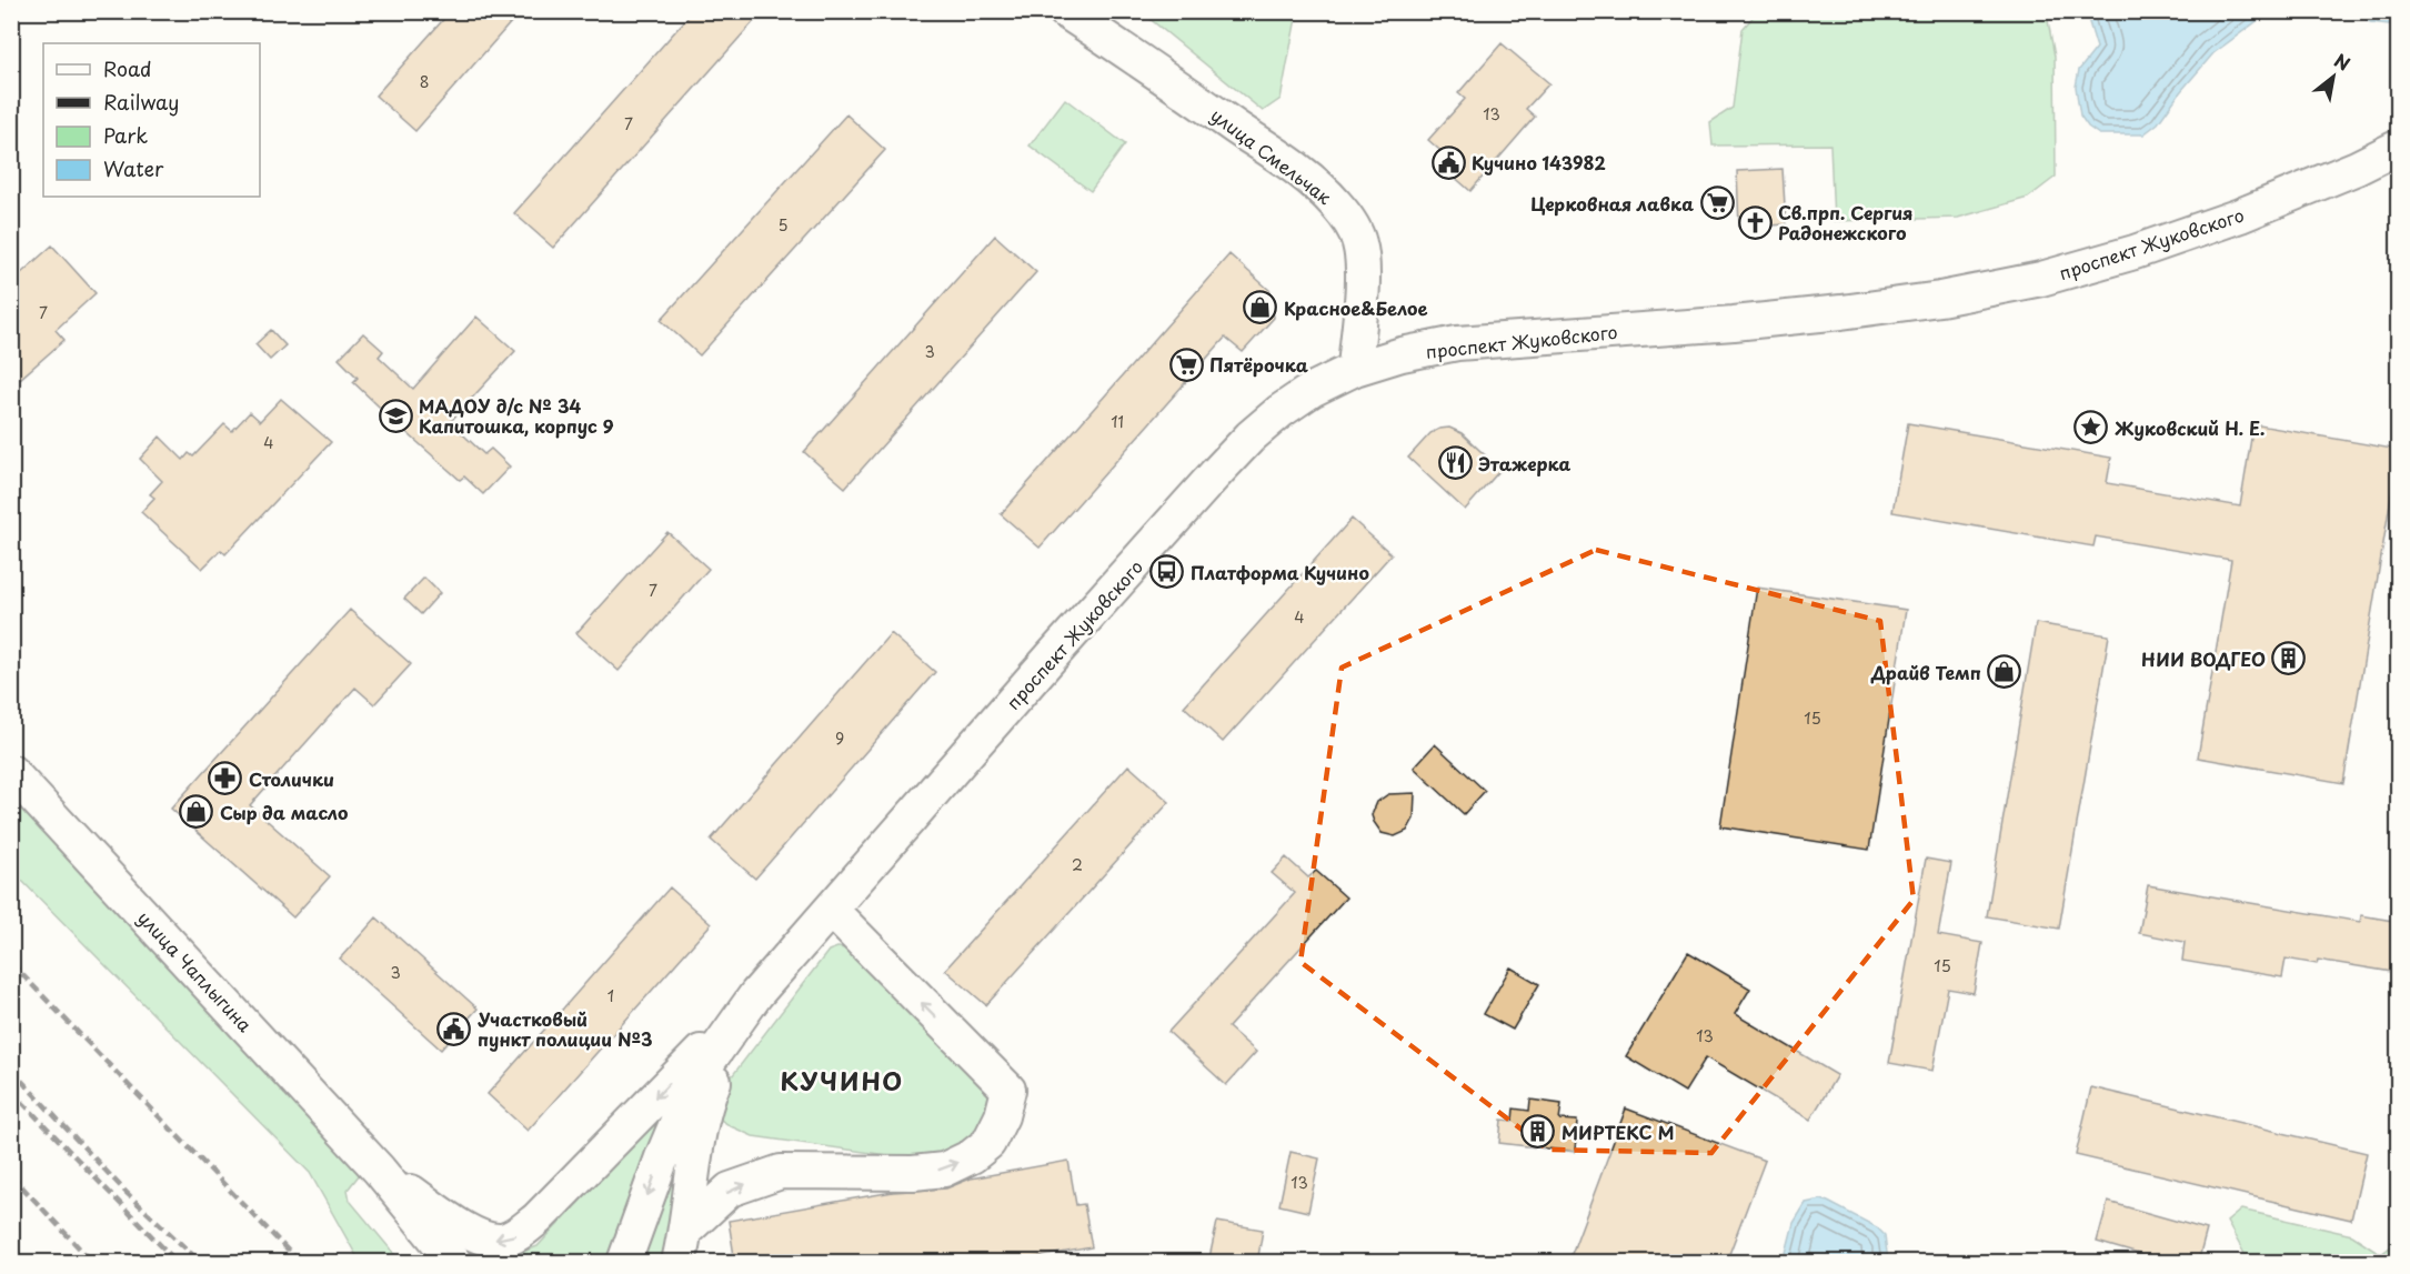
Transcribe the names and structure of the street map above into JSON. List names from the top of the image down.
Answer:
{
  "streets": {
    "main road": ["улица Смельчак", "проспект Жуковского", "улица Чаплыгина"]
  },
  "crossings": [
    ["улица Смельчак", "проспект Жуковского"],
    ["проспект Жуковского", "улица Чаплыгина"]
  ],
  "one_way": ["улица Чаплыгина"],
  "districts": ["КУЧИНО"],
  "places": {
    "public building": ["Кучино 143982", "Участковый пункт полиции №3"],
    "supermarket": ["Церковная лавка", "Пятёрочка"],
    "church": ["Св.прп. Сергия Радонежского"],
    "shop": ["Красное&Белое", "Драйв Темп", "Сыр да масло"],
    "school or university": ["МАДОУ д/с № 34 Капитошка, корпус 9"],
    "place": ["Жуковский Н. Е."],
    "restaurant": ["Этажерка"],
    "bus stop": ["Платформа Кучино"],
    "building": ["НИИ ВОДГЕО", "МИРТЕКС М"],
    "pharmacy": ["Столички"]
  },
  "house_numbers": [
    "8",
    "13",
    "7",
    "5",
    "7",
    "3",
    "11",
    "4",
    "7",
    "4",
    "15",
    "9",
    "2",
    "15",
    "3",
    "1",
    "13",
    "13"
  ],
  "legend": [
    "Road",
    "Railway",
    "Park",
    "Water"
  ],
  "north": "top right"
}
